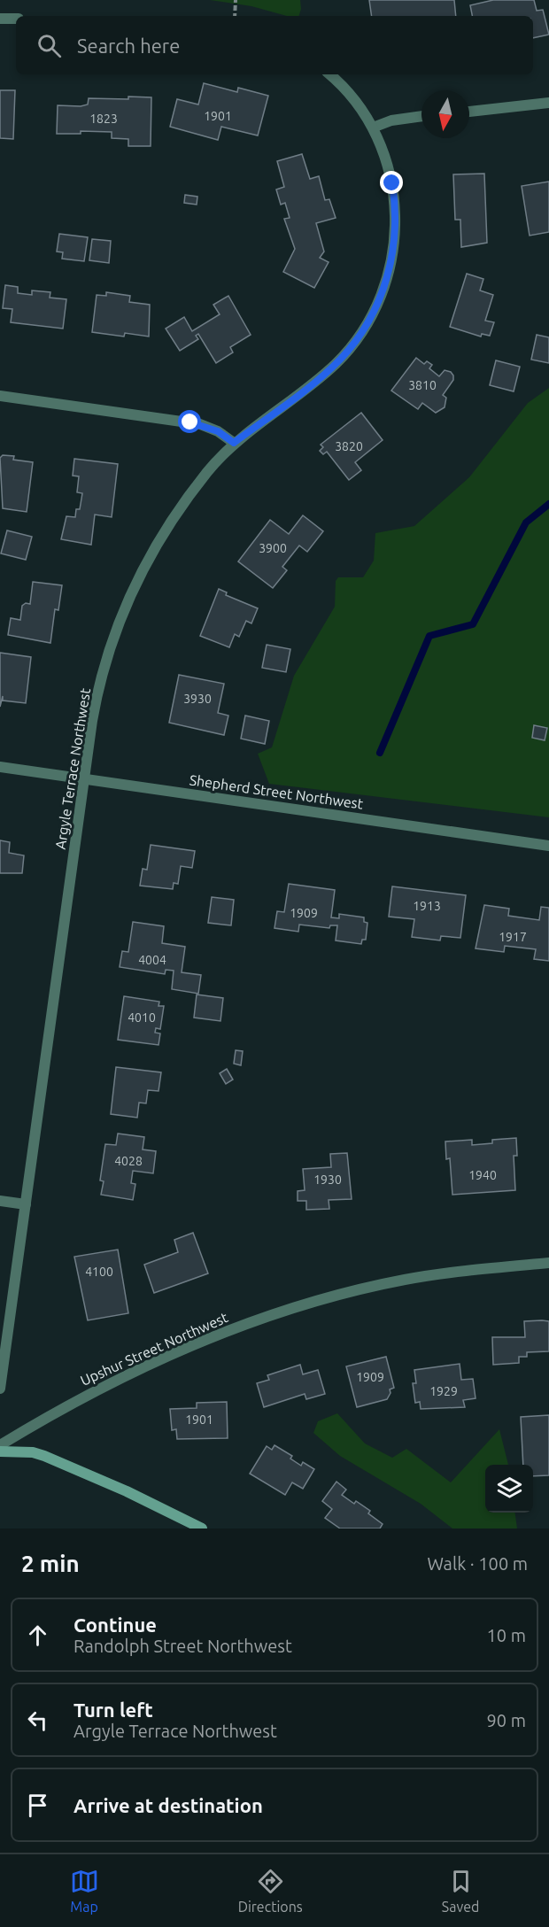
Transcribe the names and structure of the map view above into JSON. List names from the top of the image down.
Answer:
{
  "streets": {
    "street": ["Argyle Terrace Northwest", "Shepherd Street Northwest", "Upshur Street Northwest"]
  },
  "crossings": [
    ["Argyle Terrace Northwest", "Shepherd Street Northwest"]
  ],
  "house_numbers": [
    "1901",
    "1823",
    "3810",
    "3820",
    "3900",
    "3930",
    "1913",
    "1909",
    "1917",
    "4004",
    "4010",
    "4028",
    "1940",
    "1930",
    "4100",
    "1909",
    "1929",
    "1901"
  ],
  "north": "bottom",
  "page": {
    "search": "Search here",
    "heading": ["2 min", "Walk · 100 m"],
    "list": [
      ["Continue", "Randolph Street Northwest", "10 m"],
      ["Turn left", "Argyle Terrace Northwest", "90 m"],
      "Arrive at destination"
    ],
    "nav": ["Map", "Directions", "Saved"]
  }
}
